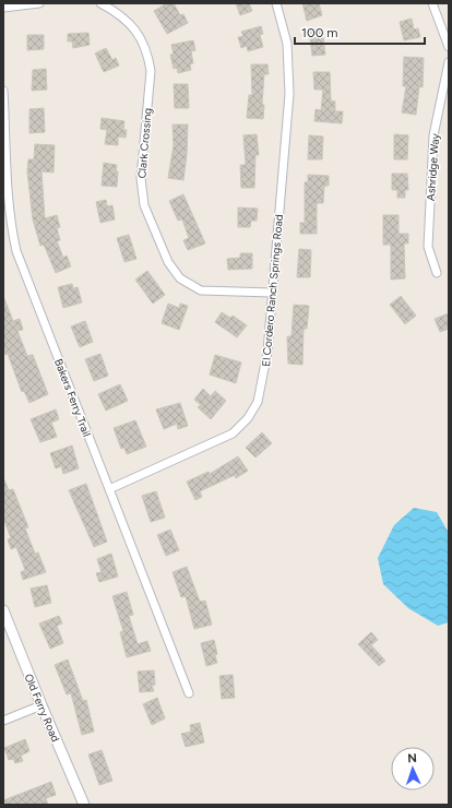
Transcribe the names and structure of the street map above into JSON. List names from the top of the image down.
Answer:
{
  "streets": {
    "street": [
      "Clark Crossing",
      "Ashridge Way",
      "El Cordero Ranch Springs Road",
      "Bakers Ferry Trail",
      "Old Ferry Road"
    ]
  },
  "crossings": [
    ["Clark Crossing", "El Cordero Ranch Springs Road"],
    ["El Cordero Ranch Springs Road", "Bakers Ferry Trail"]
  ],
  "scale_bar": "100 m",
  "north": "top"
}
